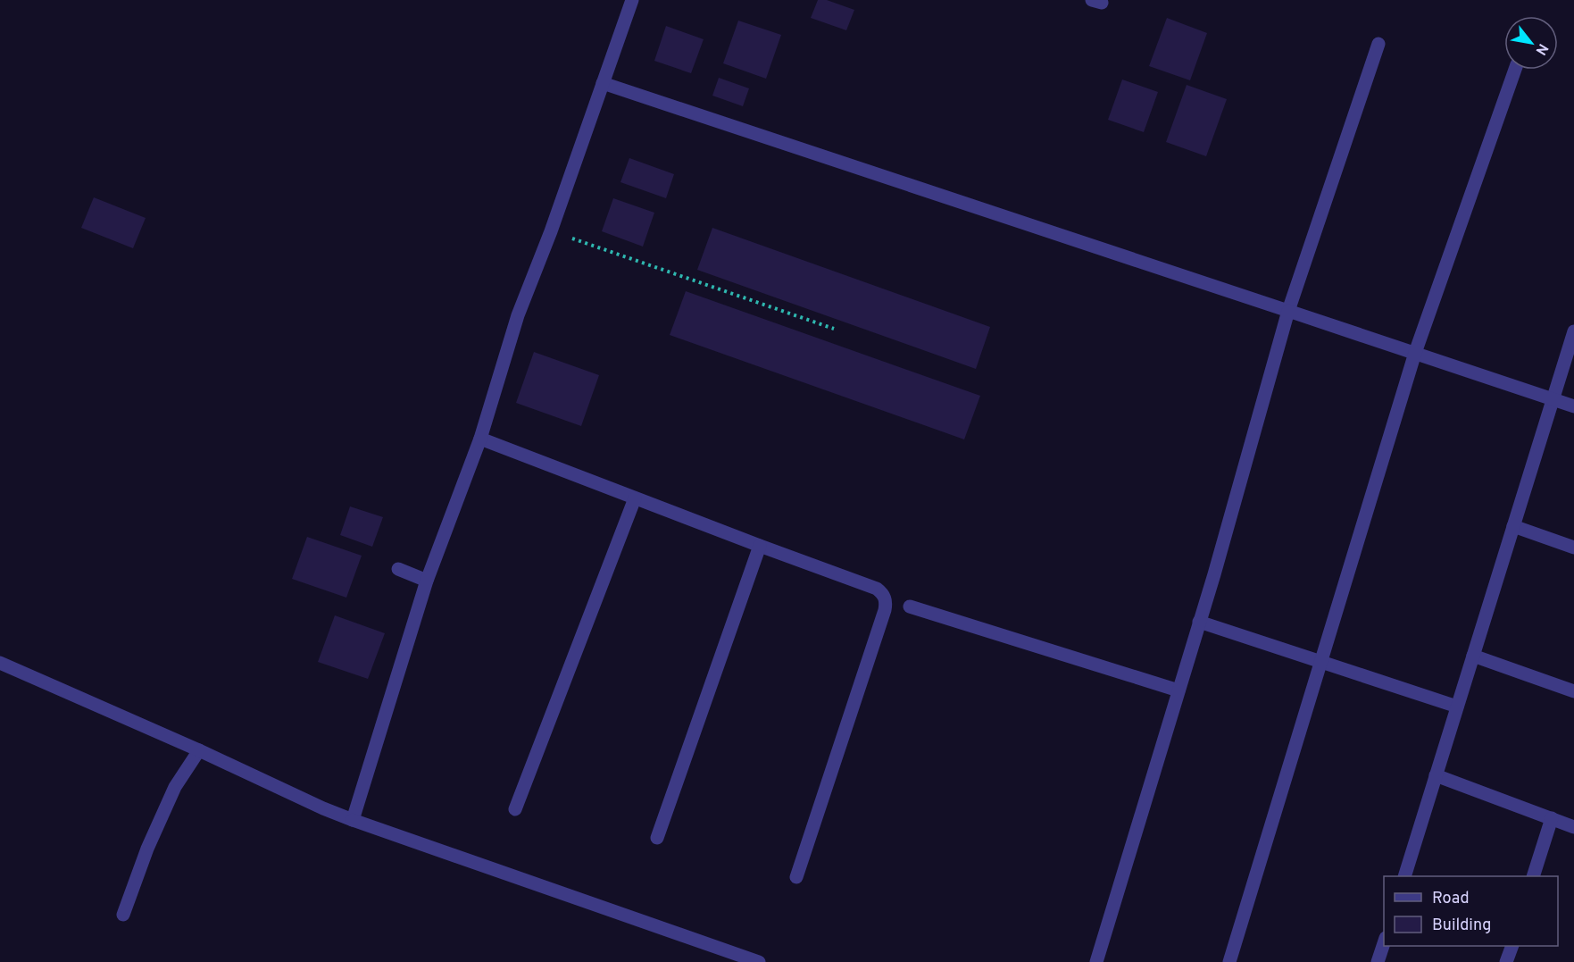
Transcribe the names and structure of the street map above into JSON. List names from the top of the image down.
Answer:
{
  "legend": ["Road", "Building"],
  "north": "bottom right"
}
